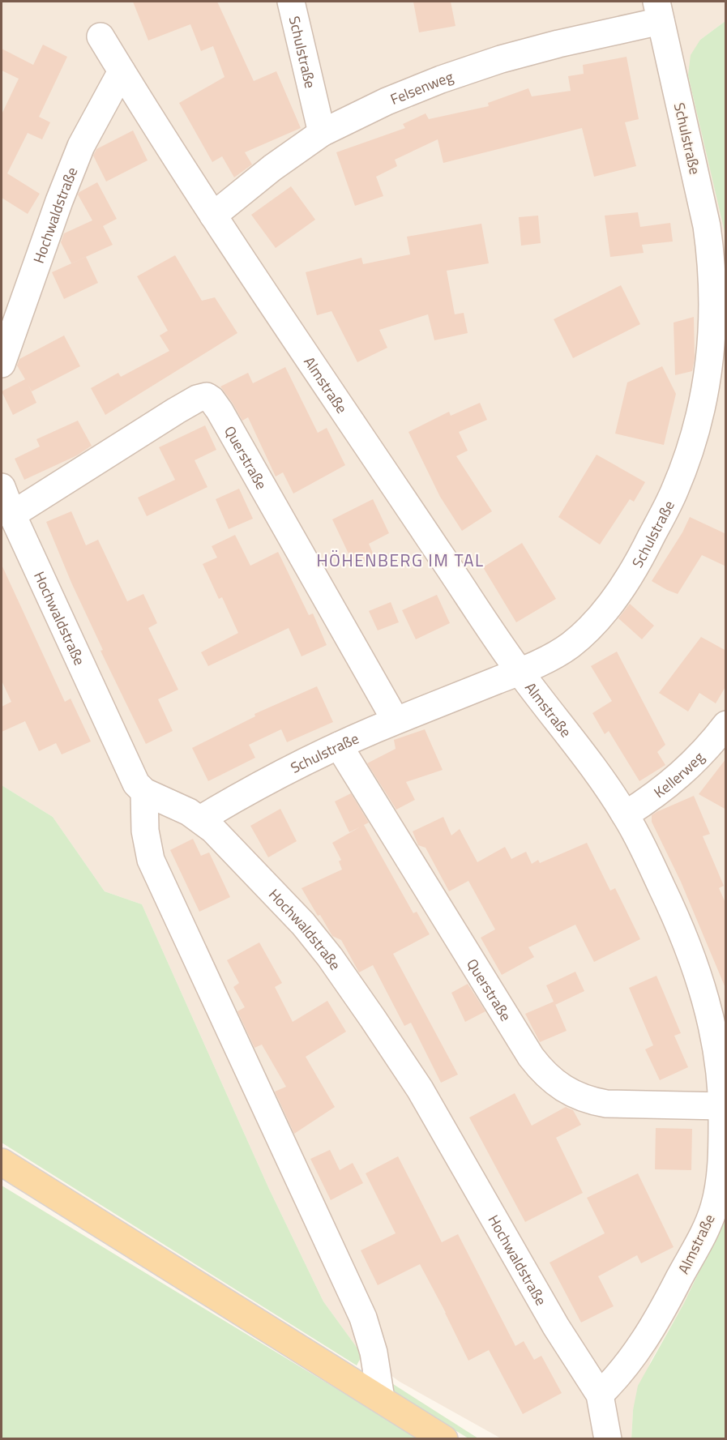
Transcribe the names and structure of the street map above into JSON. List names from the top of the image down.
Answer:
{
  "streets": {
    "street": [
      "Schulstraße",
      "Felsenweg",
      "Hochwaldstraße",
      "Almstraße",
      "Querstraße",
      "Kellerweg"
    ]
  },
  "crossings": [
    ["Schulstraße", "Felsenweg"],
    ["Schulstraße", "Hochwaldstraße"],
    ["Schulstraße", "Almstraße"],
    ["Schulstraße", "Querstraße"],
    ["Felsenweg", "Almstraße"],
    ["Hochwaldstraße", "Almstraße"],
    ["Hochwaldstraße", "Querstraße"],
    ["Almstraße", "Querstraße"],
    ["Almstraße", "Kellerweg"]
  ],
  "districts": ["HÖHENBERG IM TAL"]
}
